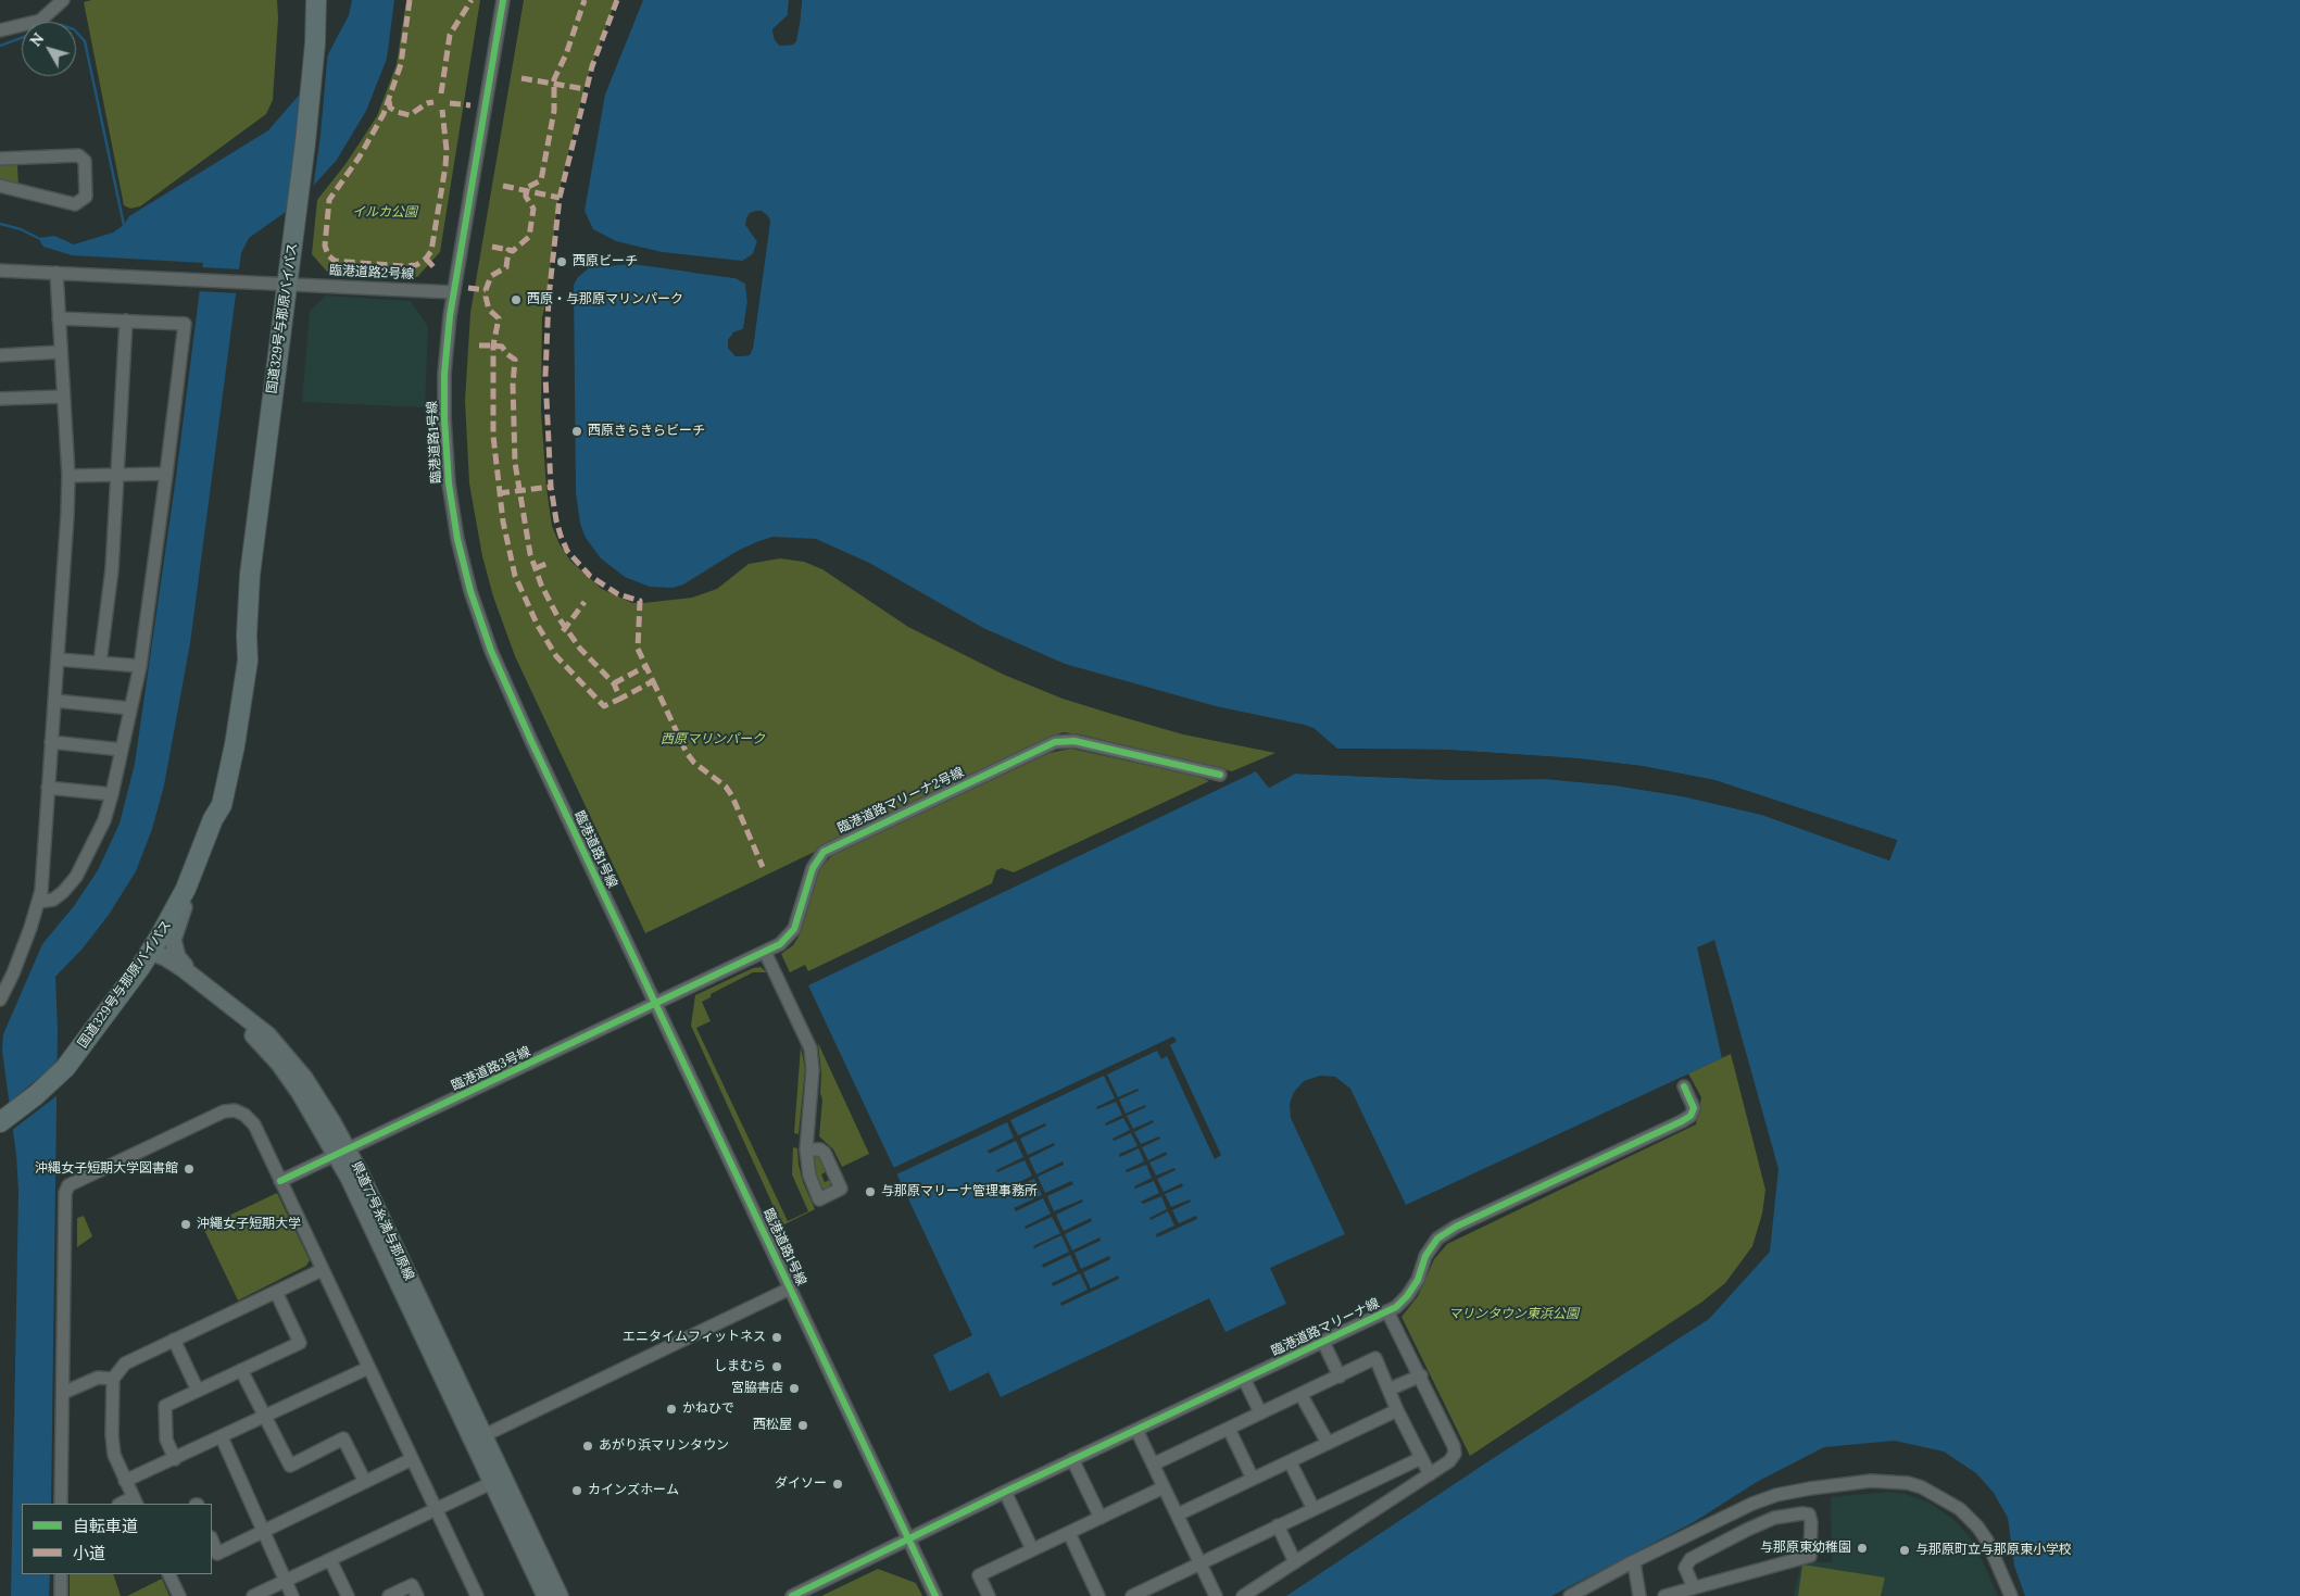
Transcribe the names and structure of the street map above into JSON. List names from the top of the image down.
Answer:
{
  "streets": {
    "highway": ["国道329号与那原バイパス"],
    "main road": ["県道77号糸満与那原線"],
    "street": [
      "臨港道路2号線",
      "臨港道路1号線",
      "臨港道路マリーナ2号線",
      "臨港道路3号線",
      "臨港道路マリーナ線"
    ]
  },
  "crossings": [
    ["臨港道路2号線", "国道329号与那原バイパス"],
    ["臨港道路2号線", "臨港道路1号線"],
    ["国道329号与那原バイパス", "県道77号糸満与那原線"],
    ["臨港道路1号線", "臨港道路マリーナ2号線"],
    ["臨港道路1号線", "臨港道路3号線"],
    ["臨港道路1号線", "臨港道路マリーナ線"],
    ["臨港道路マリーナ2号線", "臨港道路3号線"],
    ["臨港道路3号線", "県道77号糸満与那原線"]
  ],
  "parks": ["イルカ公園", "西原マリンパーク", "マリンタウン東浜公園"],
  "places": [
    "西原ビーチ",
    "西原・与那原マリンパーク",
    "西原きらきらビーチ",
    "沖縄女子短期大学図書館",
    "与那原マリーナ管理事務所",
    "沖繩女子短期大学",
    "エニタイムフィットネス",
    "しまむら",
    "宮脇書店",
    "かねひで",
    "西松屋",
    "あがり浜マリンタウン",
    "ダイソー",
    "カインズホーム",
    "与那原東幼稚園",
    "与那原町立与那原東小学校"
  ],
  "legend": ["自転車道", "小道"],
  "north": "top left"
}
